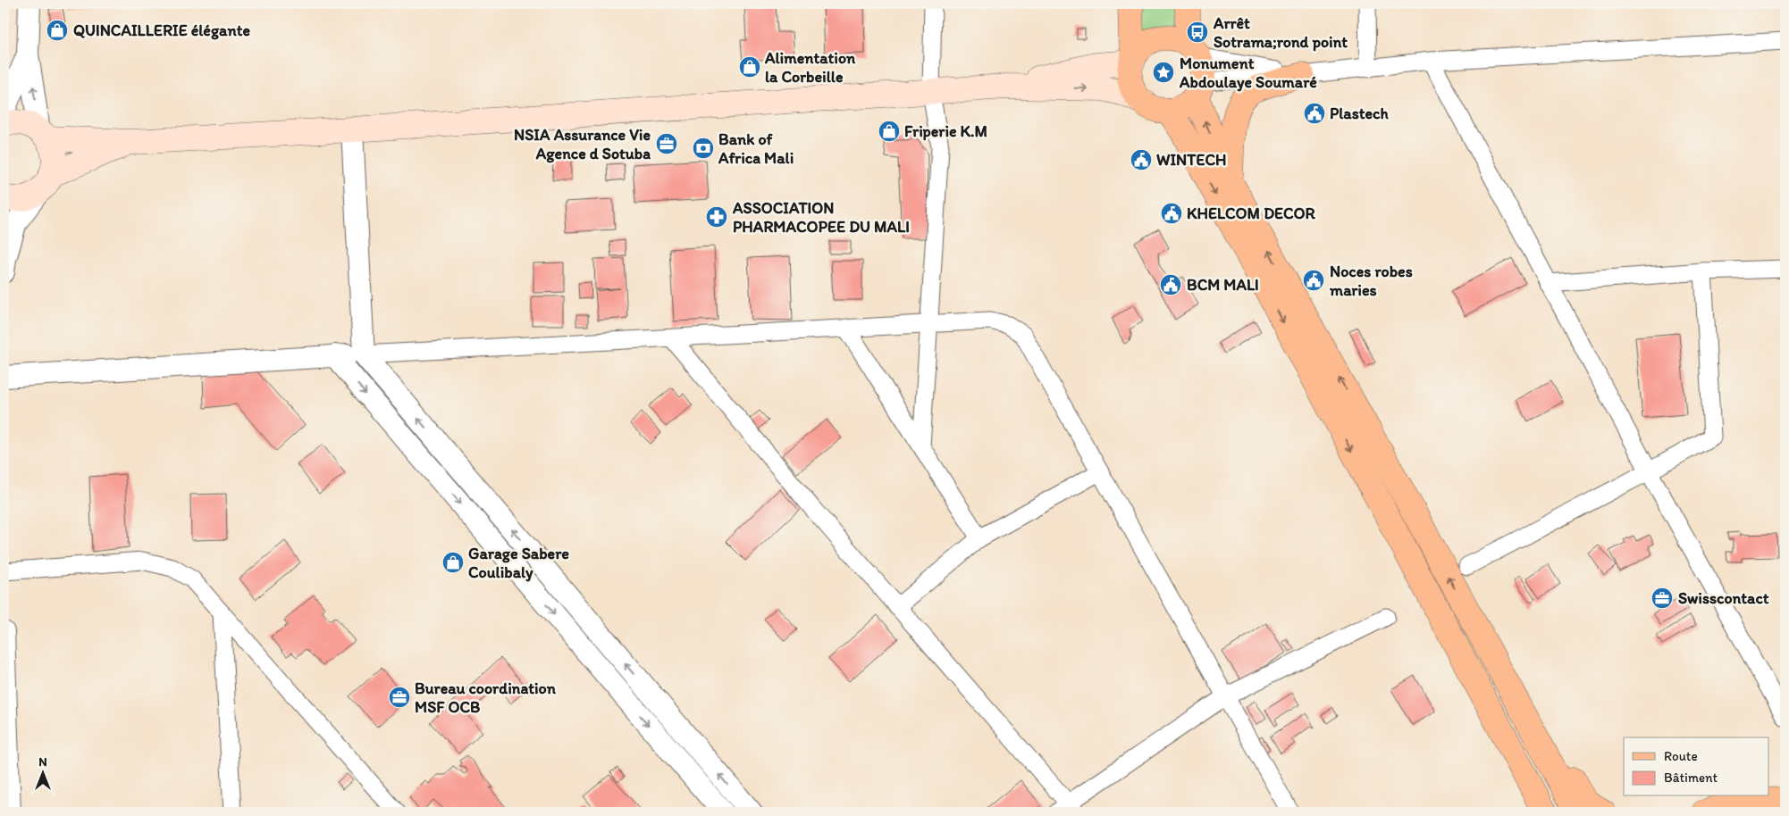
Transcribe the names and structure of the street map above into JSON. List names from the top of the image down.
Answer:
{
  "places": {
    "shop": [
      "QUINCAILLERIE élégante",
      "Alimentation la Corbeille",
      "Friperie K.M",
      "Garage Sabere Coulibaly"
    ],
    "bus stop": ["Arrêt Sotrama;rond point"],
    "place": ["Monument Abdoulaye Soumaré"],
    "public building": [
      "Plastech",
      "WINTECH",
      "KHELCOM DECOR",
      "Noces robes maries",
      "BCM MALI"
    ],
    "office": ["NSIA Assurance Vie Agence d Sotuba", "Swisscontact", "Bureau coordination MSF OCB"],
    "bank": ["Bank of Africa Mali"],
    "pharmacy": ["ASSOCIATION PHARMACOPEE DU MALI"]
  },
  "legend": ["Route", "Bâtiment"],
  "north": "top"
}
